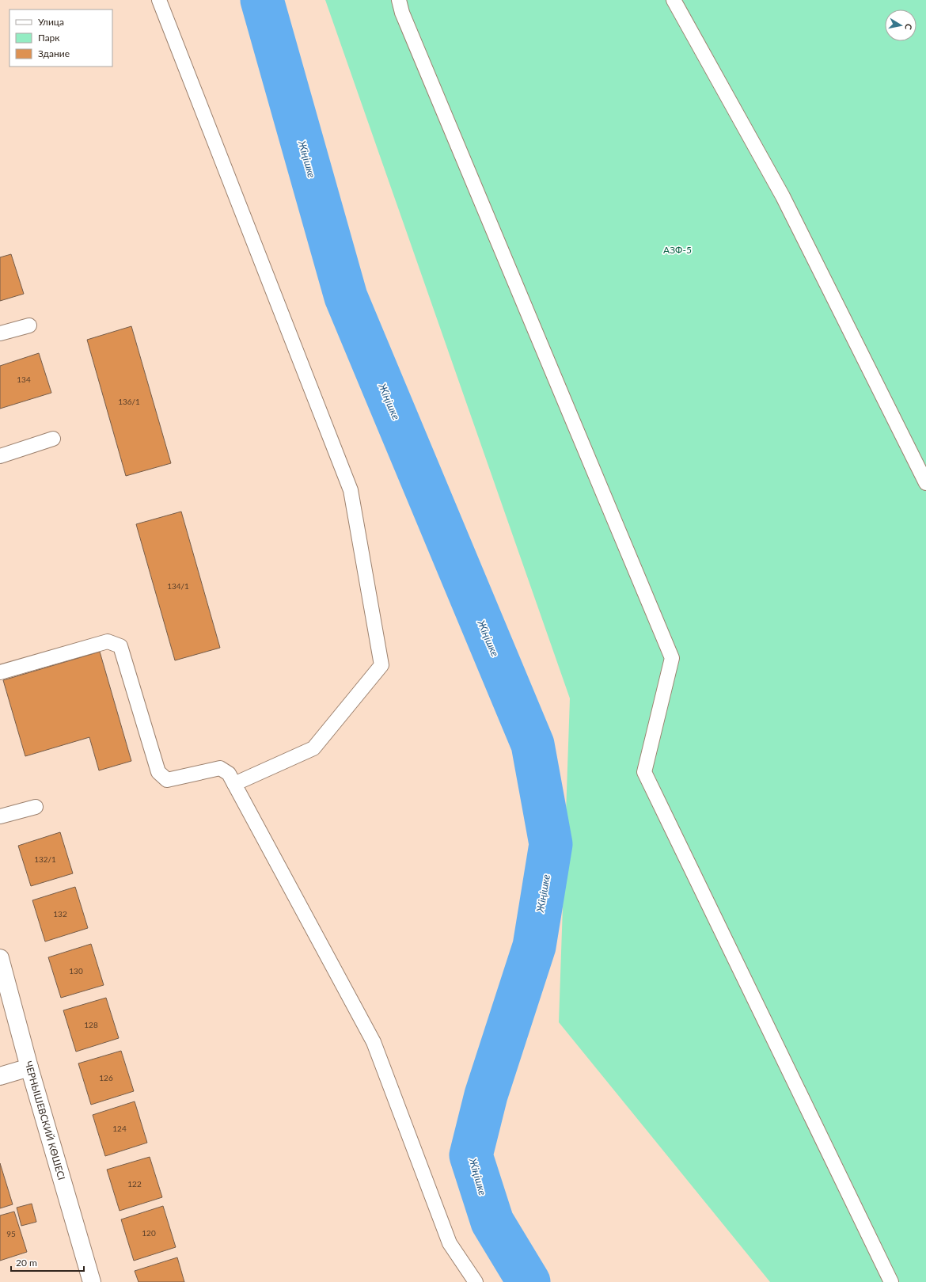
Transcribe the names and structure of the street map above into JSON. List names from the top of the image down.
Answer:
{
  "streets": {
    "street": ["ЧЕРНЫШЕВСКИЙ КӨШЕСІ"]
  },
  "water": ["Жіңішке"],
  "parks": ["АЗФ-5"],
  "house_numbers": [
    "134",
    "136/1",
    "134/1",
    "132/1",
    "132",
    "130",
    "128",
    "126",
    "124",
    "122",
    "120",
    "95"
  ],
  "legend": ["Улица", "Парк", "Здание"],
  "scale_bar": "20 m",
  "north": "right"
}
